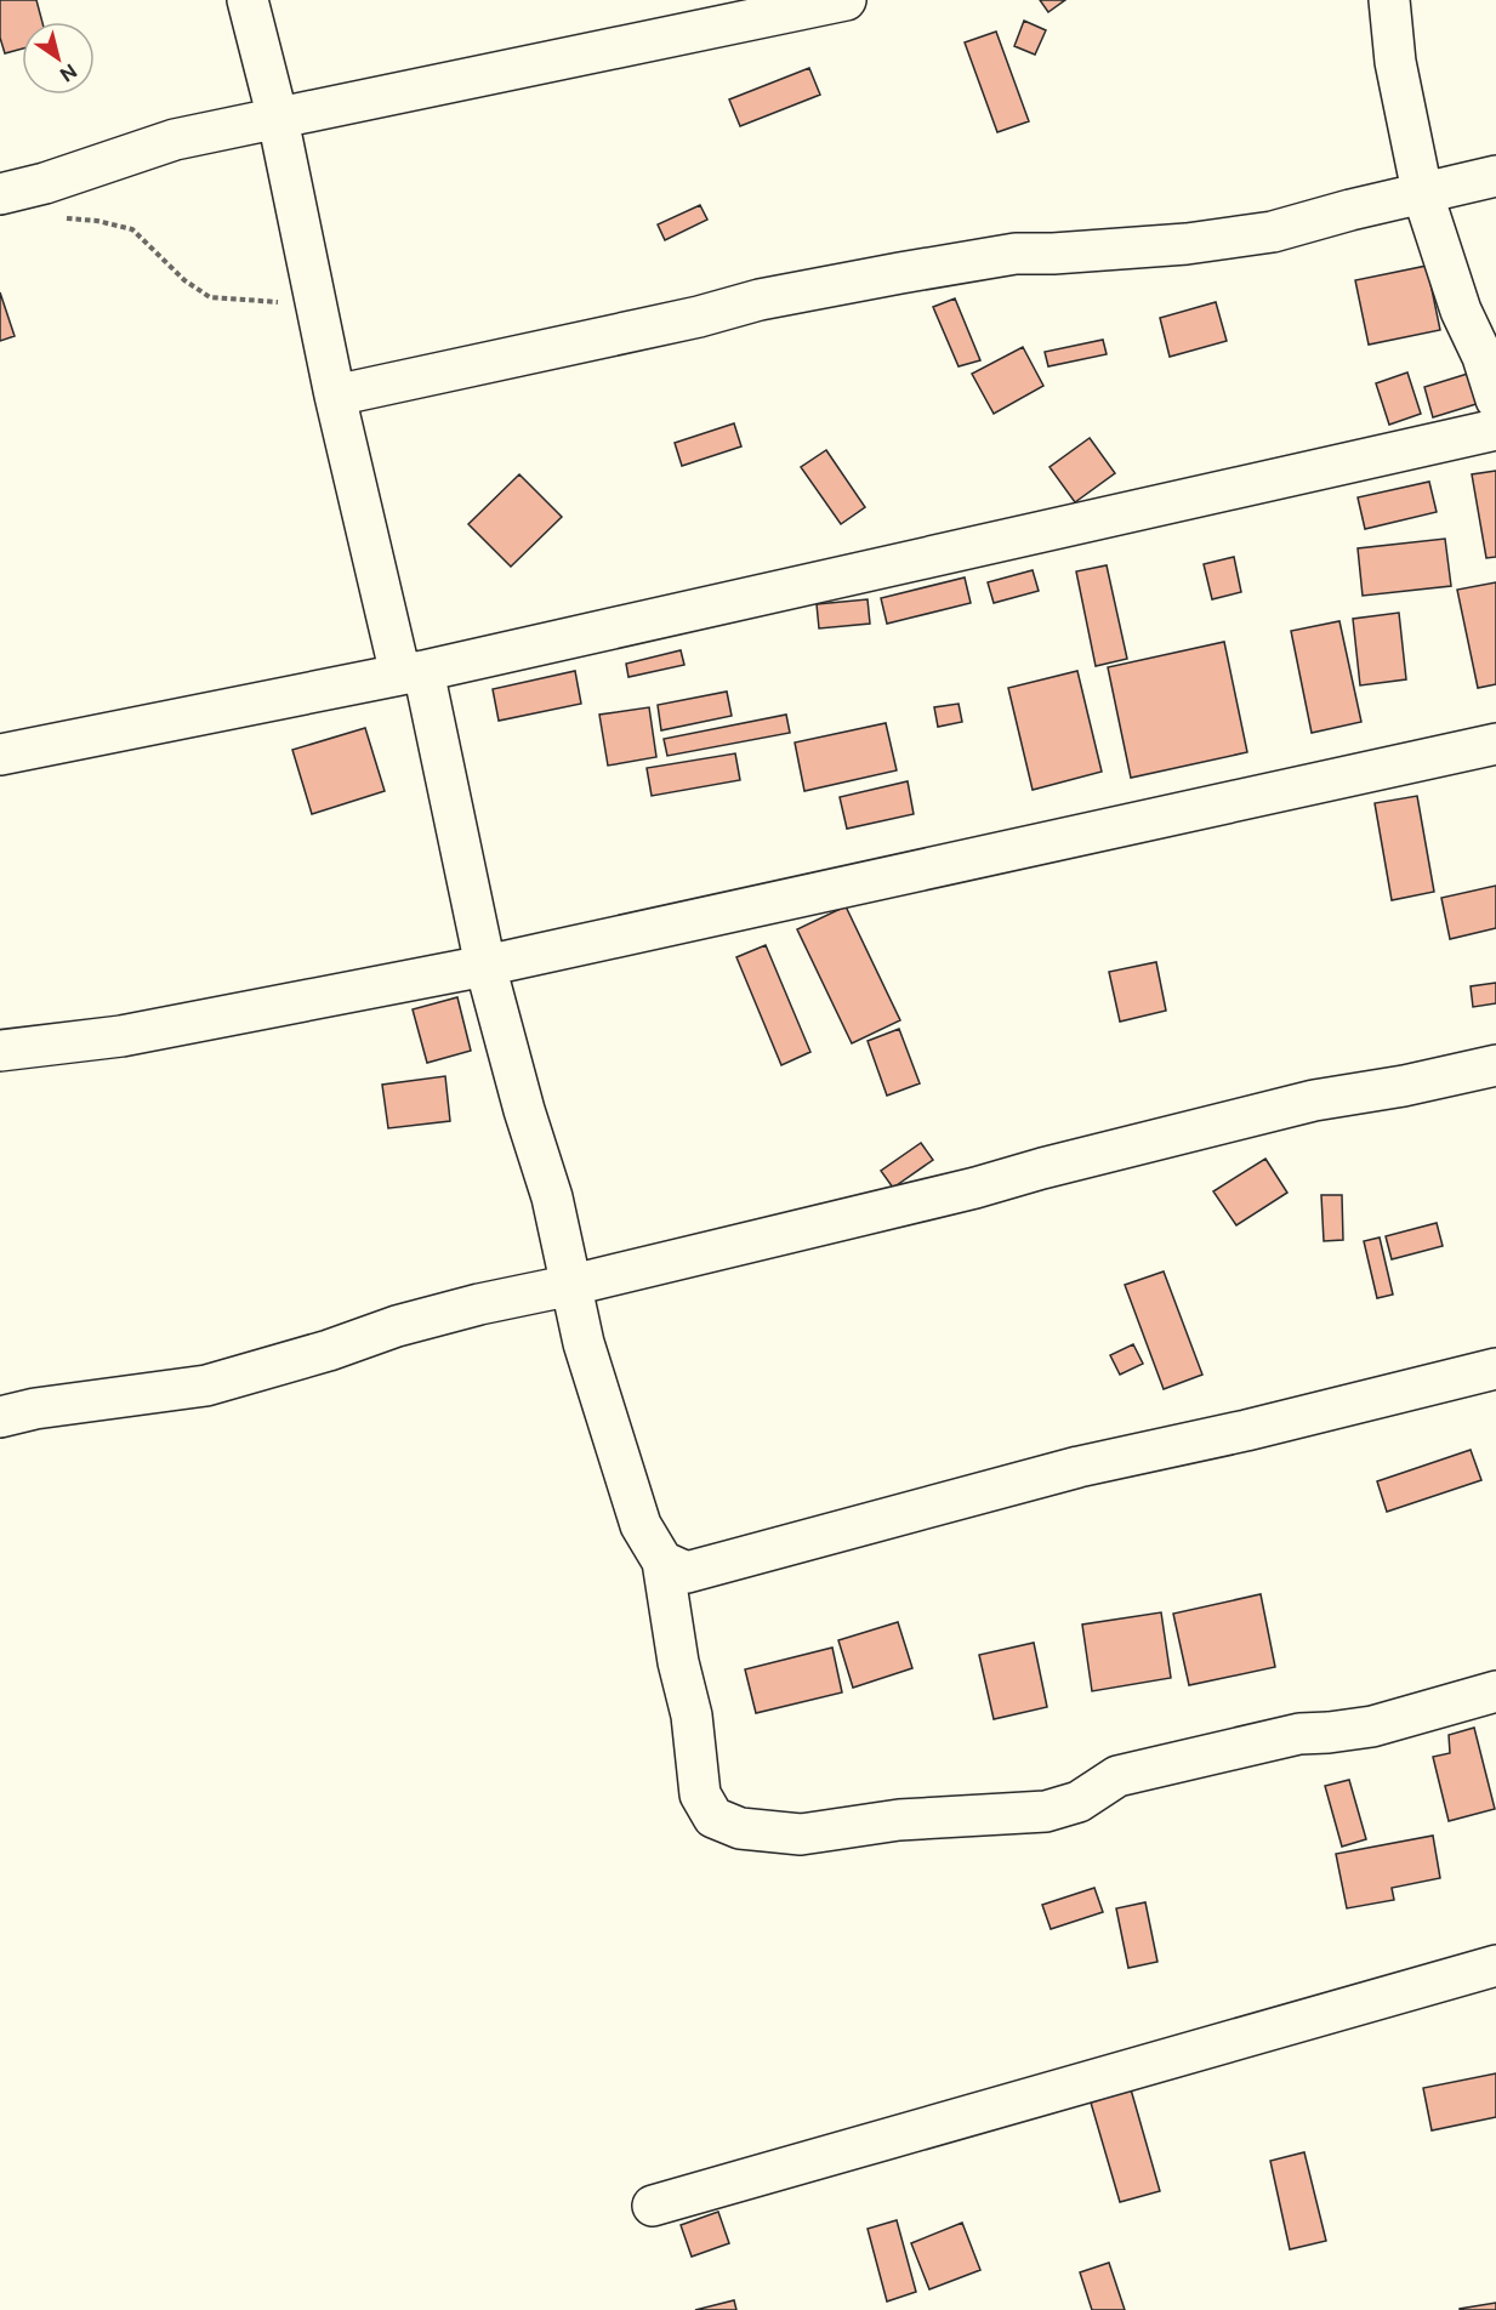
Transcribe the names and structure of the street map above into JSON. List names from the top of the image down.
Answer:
{
  "north": "bottom right"
}
